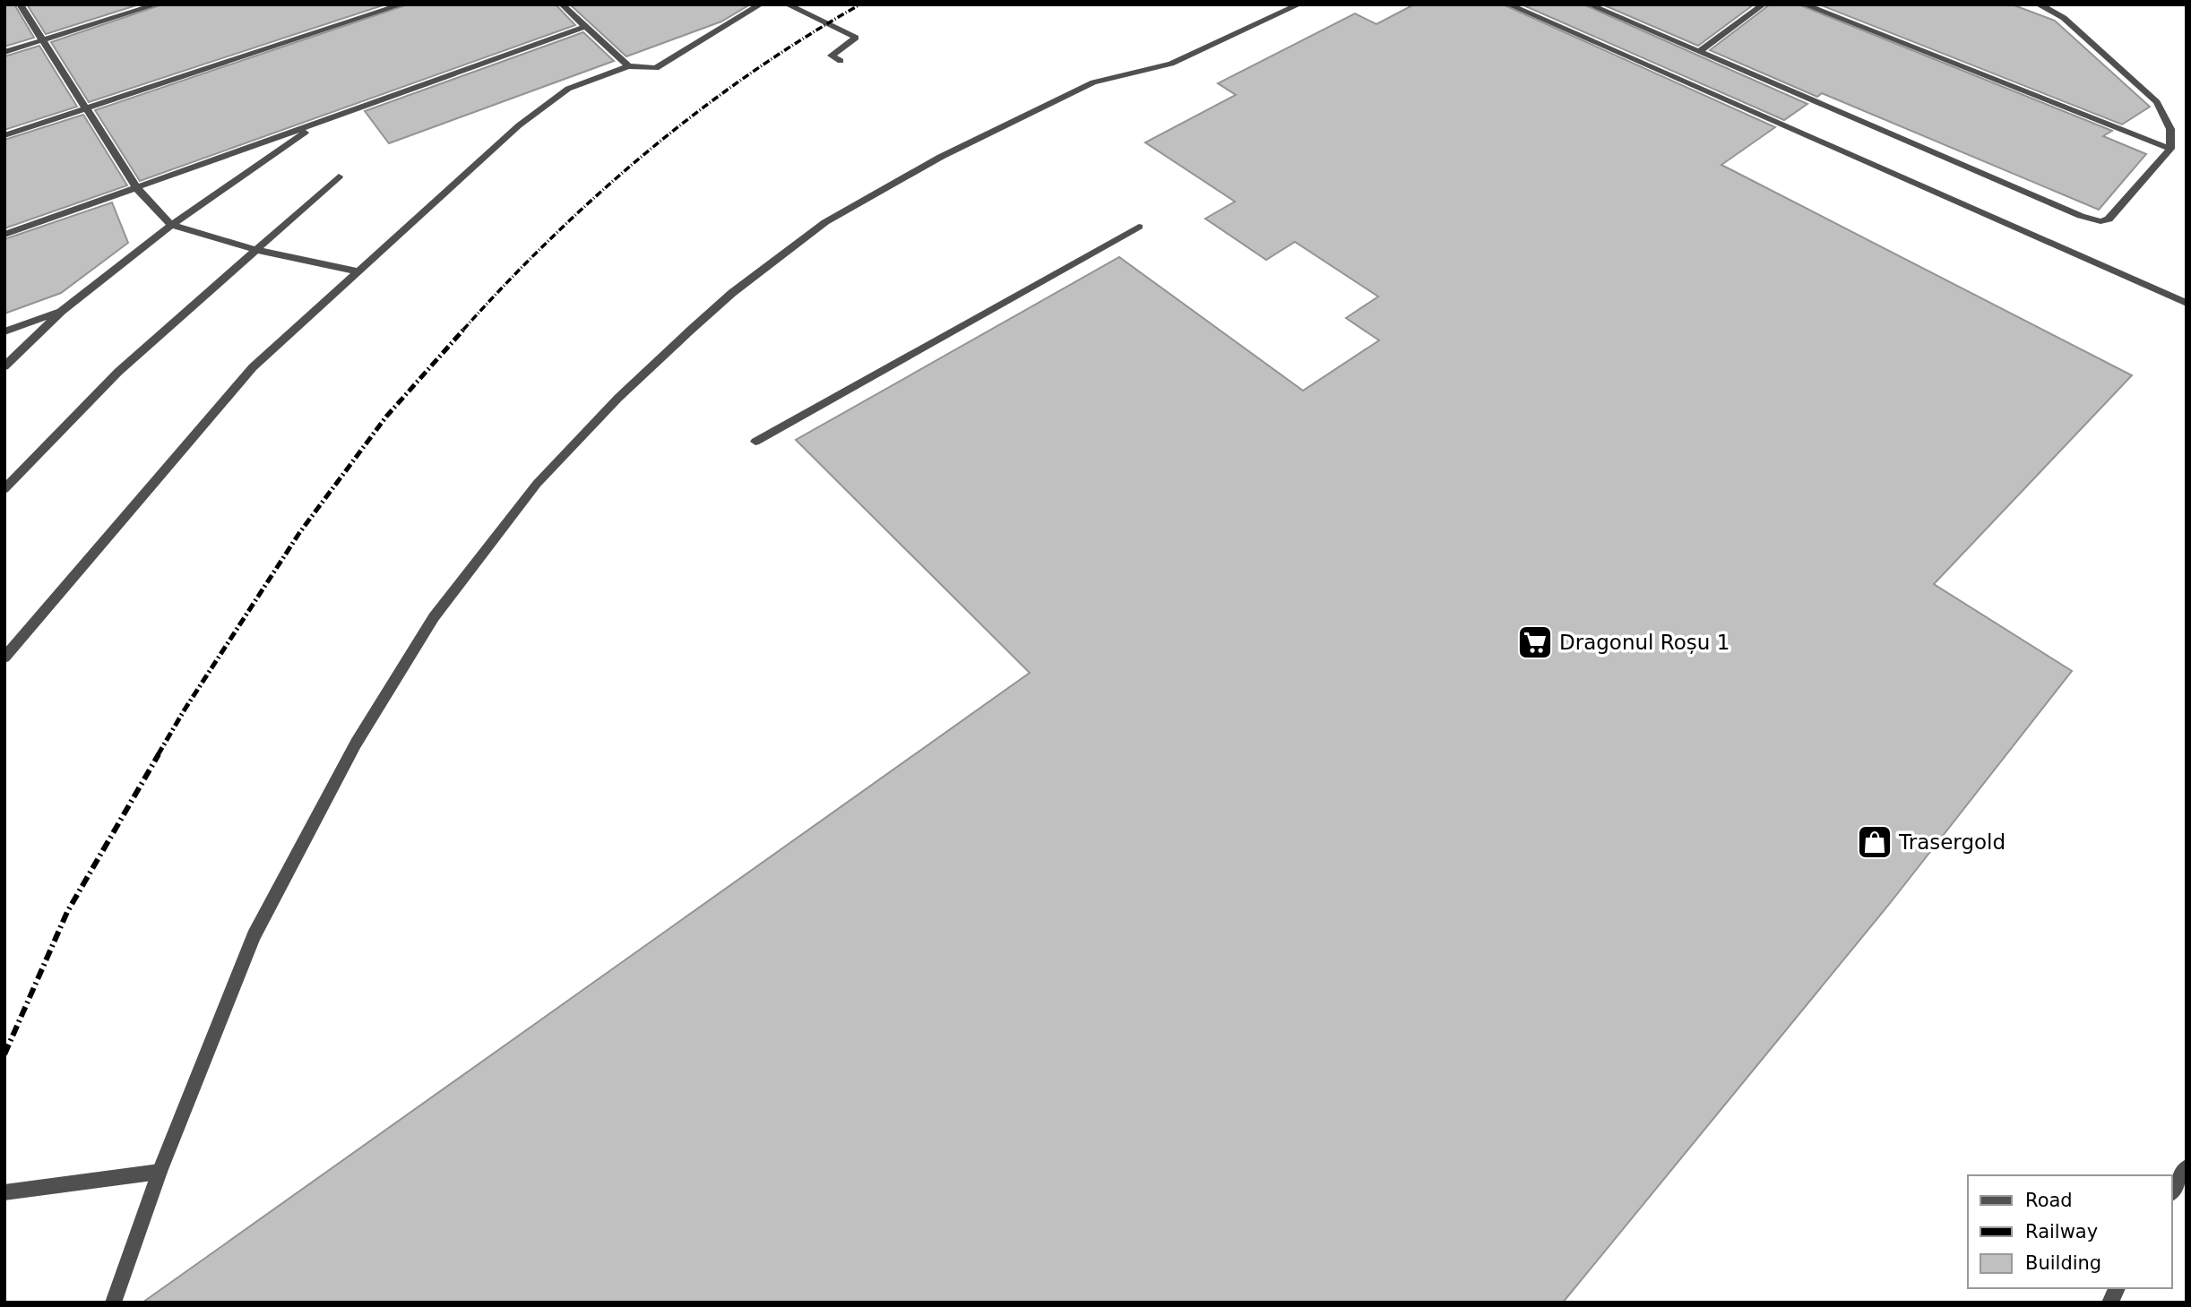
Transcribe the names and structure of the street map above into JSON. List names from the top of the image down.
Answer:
{
  "places": {
    "supermarket": ["Dragonul Roșu 1"],
    "shop": ["Trasergold"]
  },
  "legend": ["Road", "Railway", "Building"]
}
